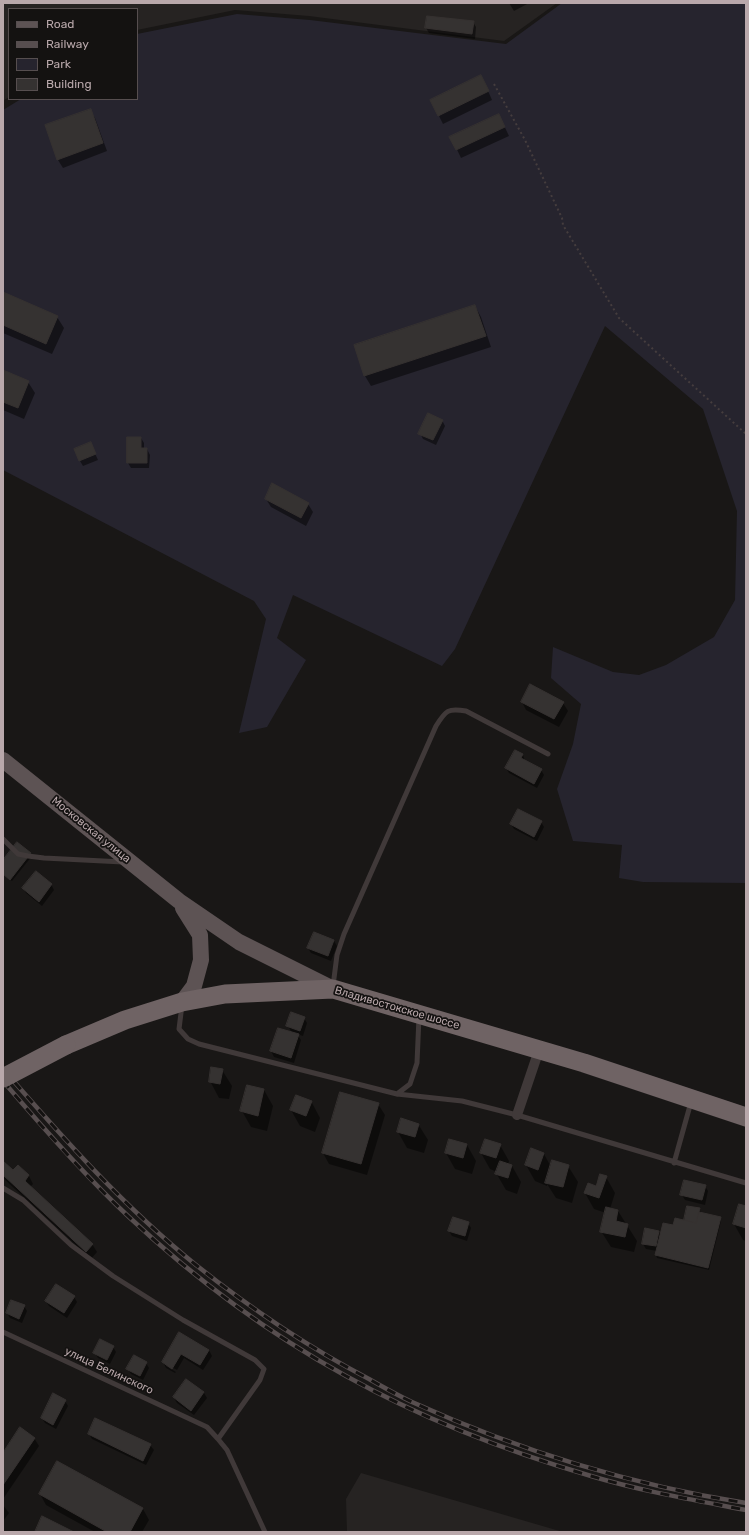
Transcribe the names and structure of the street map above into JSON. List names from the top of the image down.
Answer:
{
  "streets": {
    "highway": ["Владивостокское шоссе"],
    "main road": ["Московская улица"],
    "lane": ["улица Белинского"]
  },
  "crossings": [
    ["Московская улица", "Владивостокское шоссе"]
  ],
  "legend": [
    "Road",
    "Railway",
    "Park",
    "Building"
  ]
}
